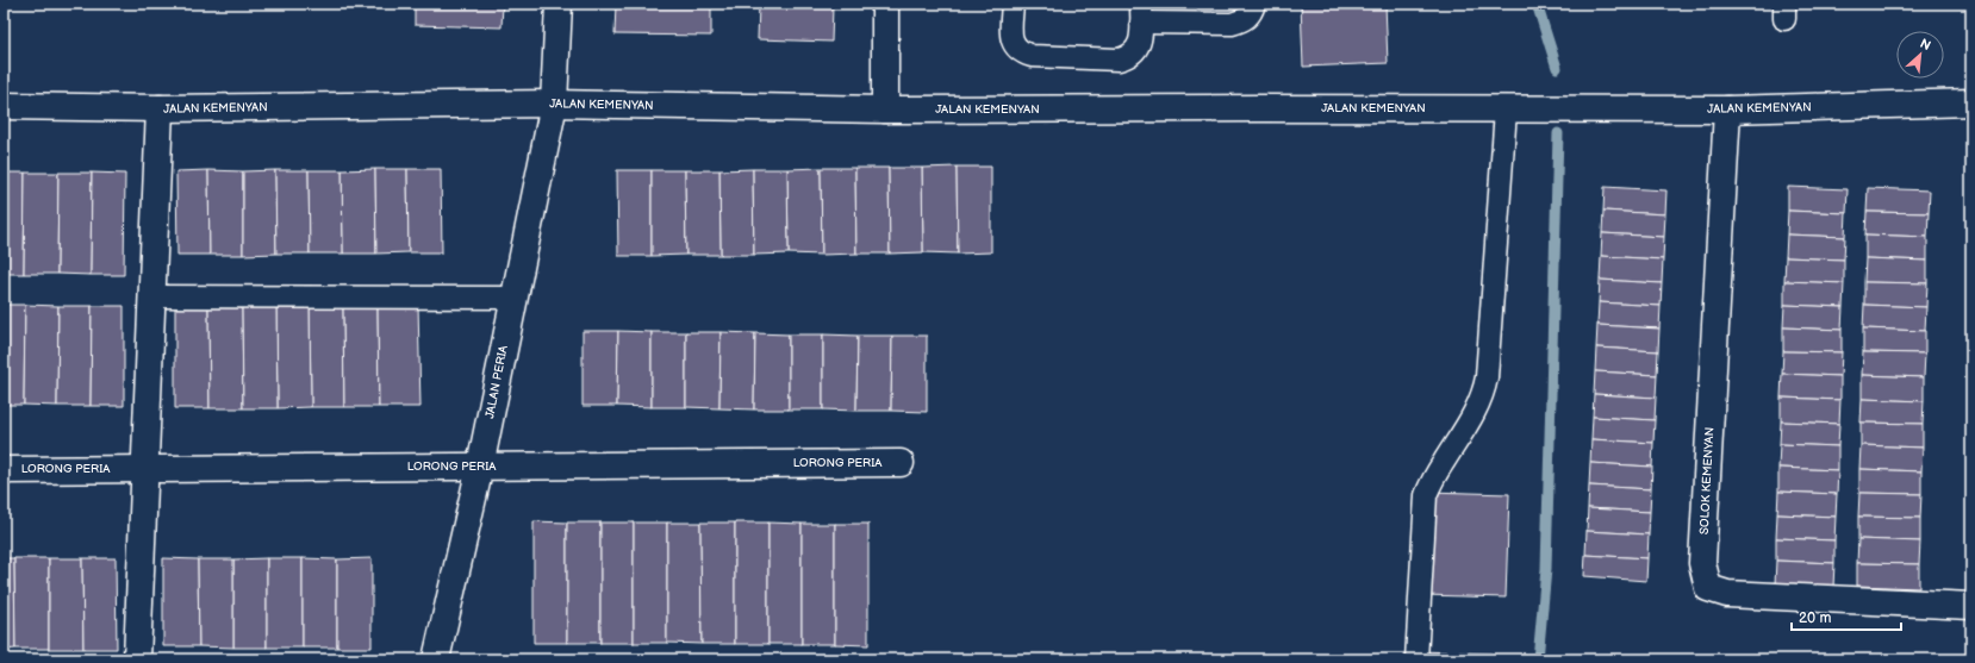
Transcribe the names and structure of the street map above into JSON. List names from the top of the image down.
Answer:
{
  "streets": {
    "street": [
      "JALAN KEMENYAN",
      "JALAN PERIA",
      "LORONG PERIA",
      "SOLOK KEMENYAN"
    ]
  },
  "crossings": [
    ["JALAN KEMENYAN", "JALAN PERIA"],
    ["JALAN KEMENYAN", "SOLOK KEMENYAN"],
    ["JALAN PERIA", "LORONG PERIA"]
  ],
  "scale_bar": "20 m",
  "north": "top right"
}
